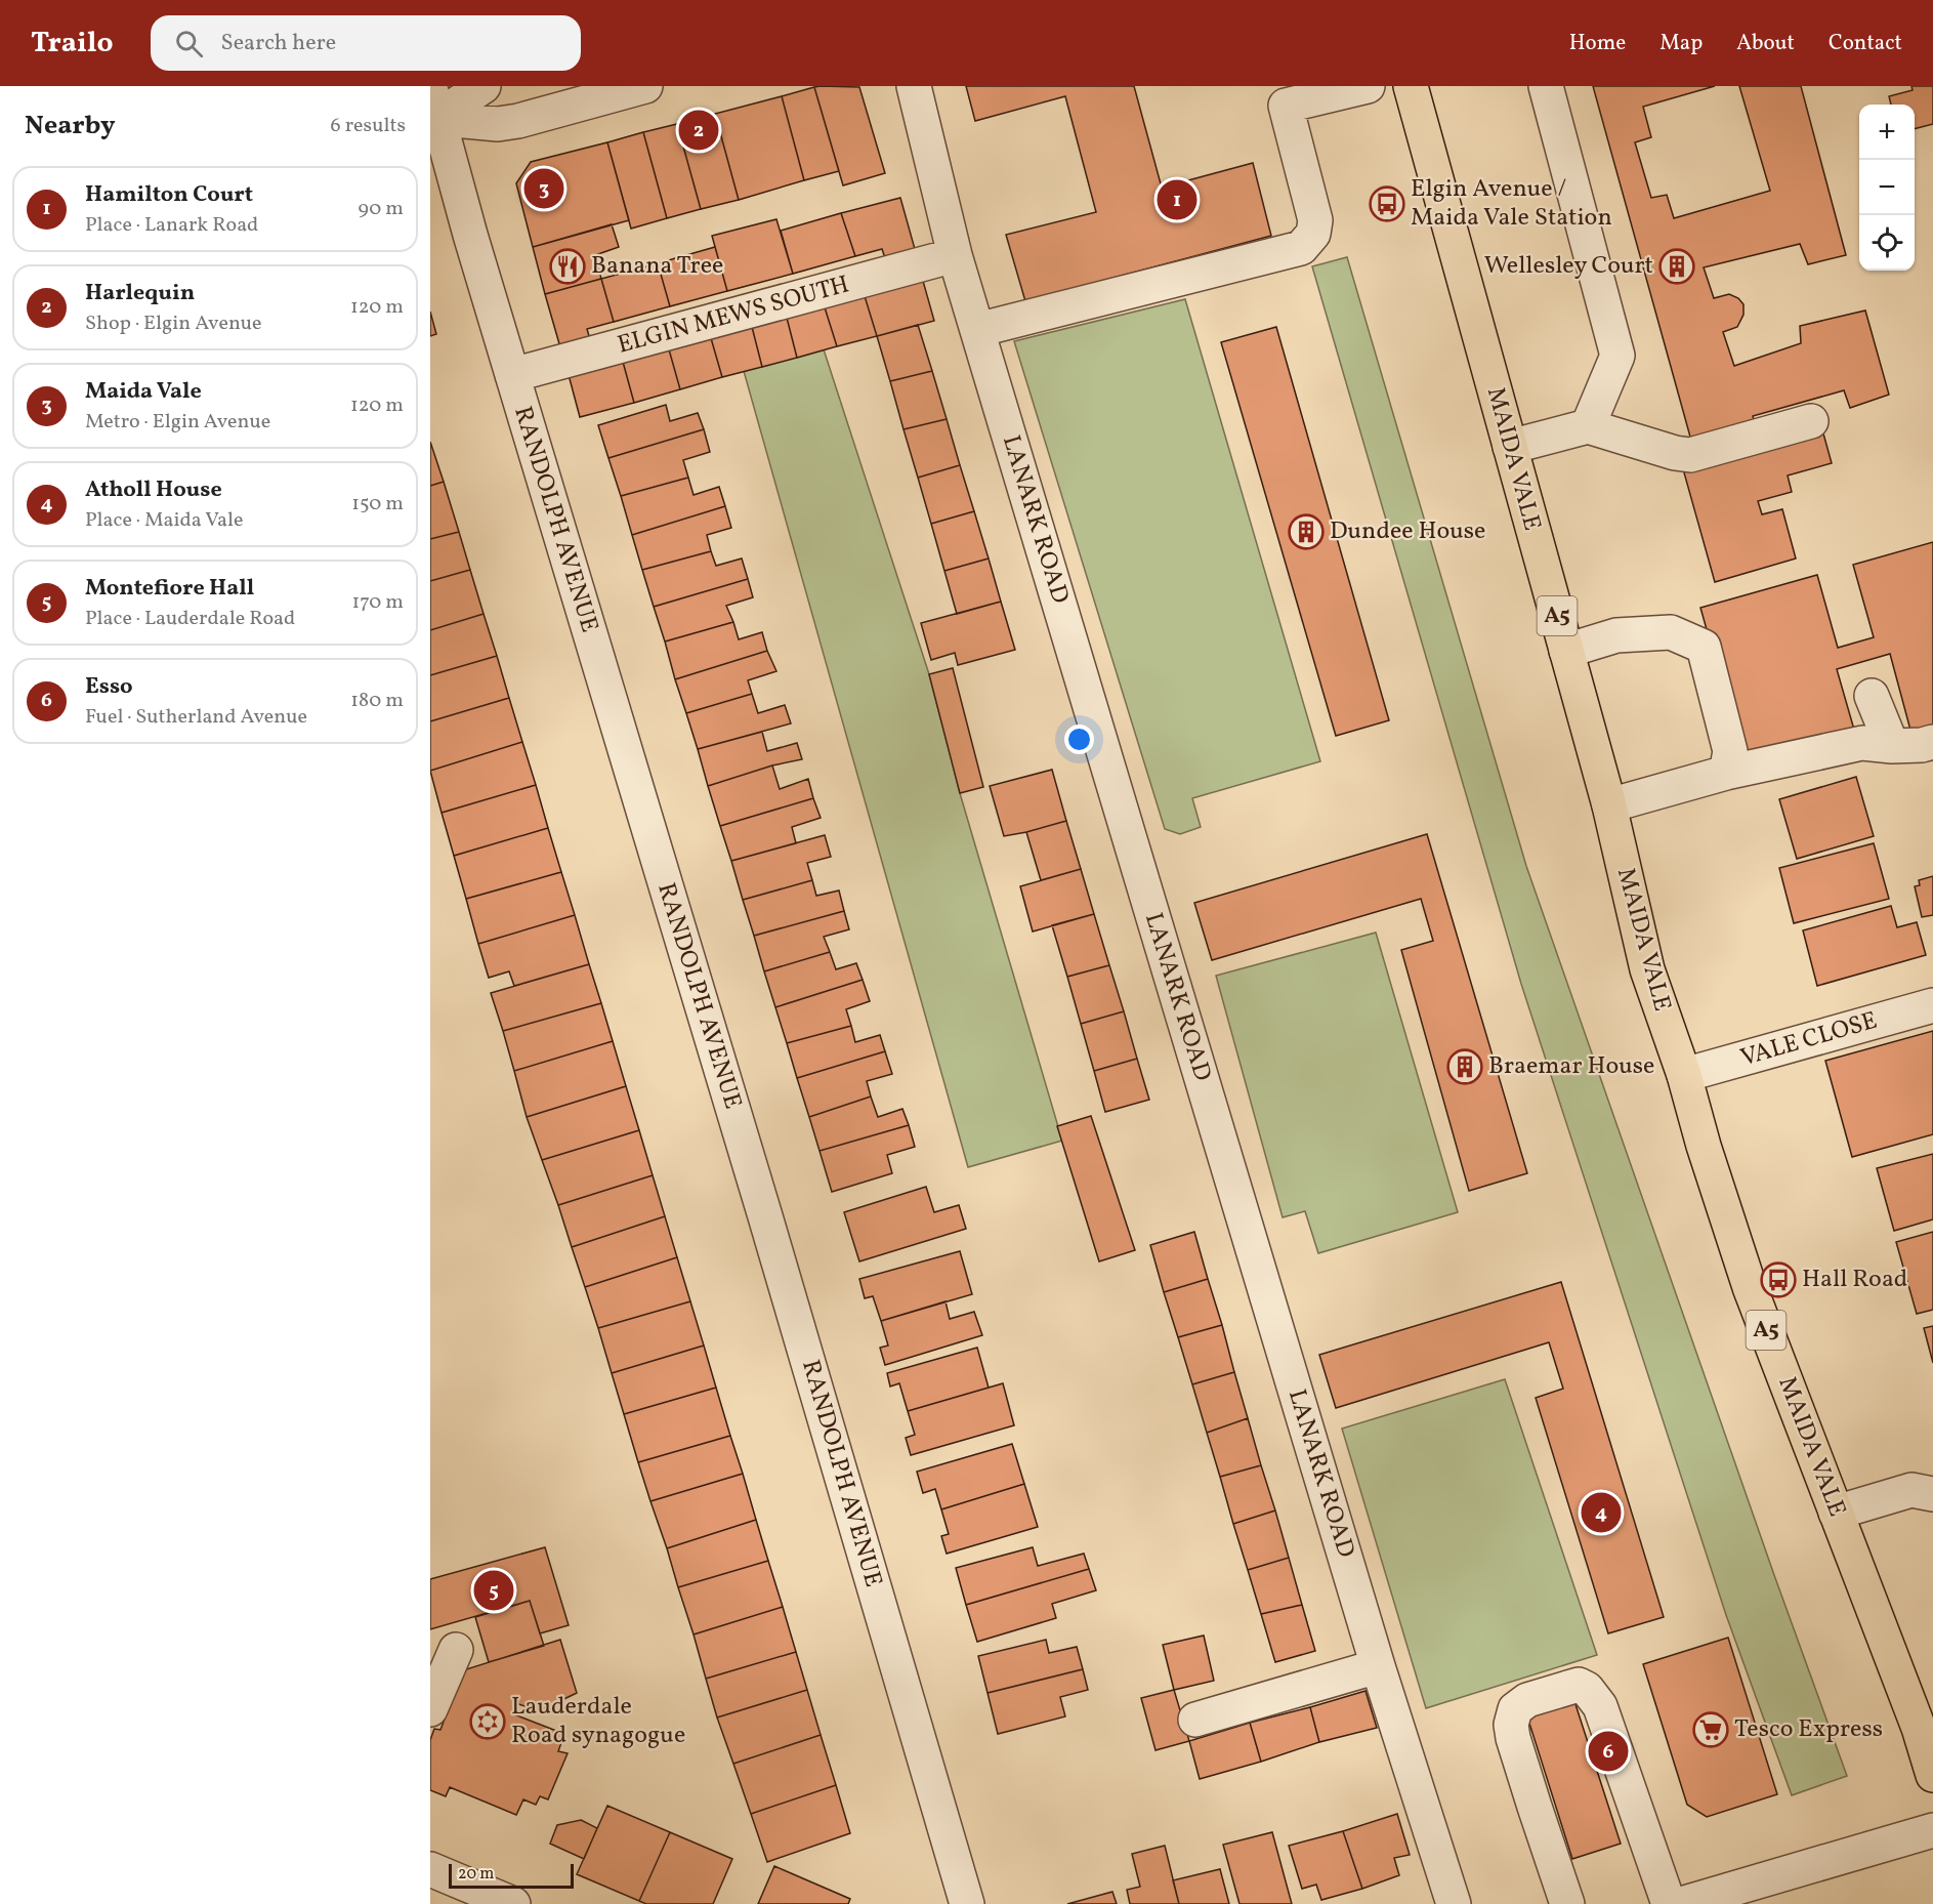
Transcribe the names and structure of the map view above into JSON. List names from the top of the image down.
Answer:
{
  "streets": {
    "main road": ["MAIDA VALE", "A5"],
    "street": [
      "ELGIN MEWS SOUTH",
      "RANDOLPH AVENUE",
      "LANARK ROAD",
      "VALE CLOSE"
    ]
  },
  "crossings": [
    ["ELGIN MEWS SOUTH", "RANDOLPH AVENUE"],
    ["ELGIN MEWS SOUTH", "LANARK ROAD"],
    ["MAIDA VALE", "VALE CLOSE"]
  ],
  "places": {
    "bus stop": ["Elgin Avenue / Maida Vale Station", "Hall Road"],
    "restaurant": ["Banana Tree"],
    "building": ["Wellesley Court", "Dundee House", "Braemar House"],
    "synagogue": ["Lauderdale Road synagogue"],
    "supermarket": ["Tesco Express"]
  },
  "scale_bar": "20 m",
  "page": {
    "header": "Trailo",
    "search": "Search here",
    "nav": [
      "Home",
      "Map",
      "About",
      "Contact"
    ],
    "heading": ["Nearby", "6 results"],
    "map_buttons": ["+", "−"],
    "pins": [
      "2",
      "3",
      "1",
      "4",
      "5",
      "6"
    ],
    "list": [
      {
        "mark": "1",
        "name": "Hamilton Court",
        "note": "Place · Lanark Road",
        "value": "90 m"
      },
      {
        "mark": "2",
        "name": "Harlequin",
        "note": "Shop · Elgin Avenue",
        "value": "120 m"
      },
      {
        "mark": "3",
        "name": "Maida Vale",
        "note": "Metro · Elgin Avenue",
        "value": "120 m"
      },
      {
        "mark": "4",
        "name": "Atholl House",
        "note": "Place · Maida Vale",
        "value": "150 m"
      },
      {
        "mark": "5",
        "name": "Montefiore Hall",
        "note": "Place · Lauderdale Road",
        "value": "170 m"
      },
      {
        "mark": "6",
        "name": "Esso",
        "note": "Fuel · Sutherland Avenue",
        "value": "180 m"
      }
    ],
    "scale": "20 m"
  }
}
